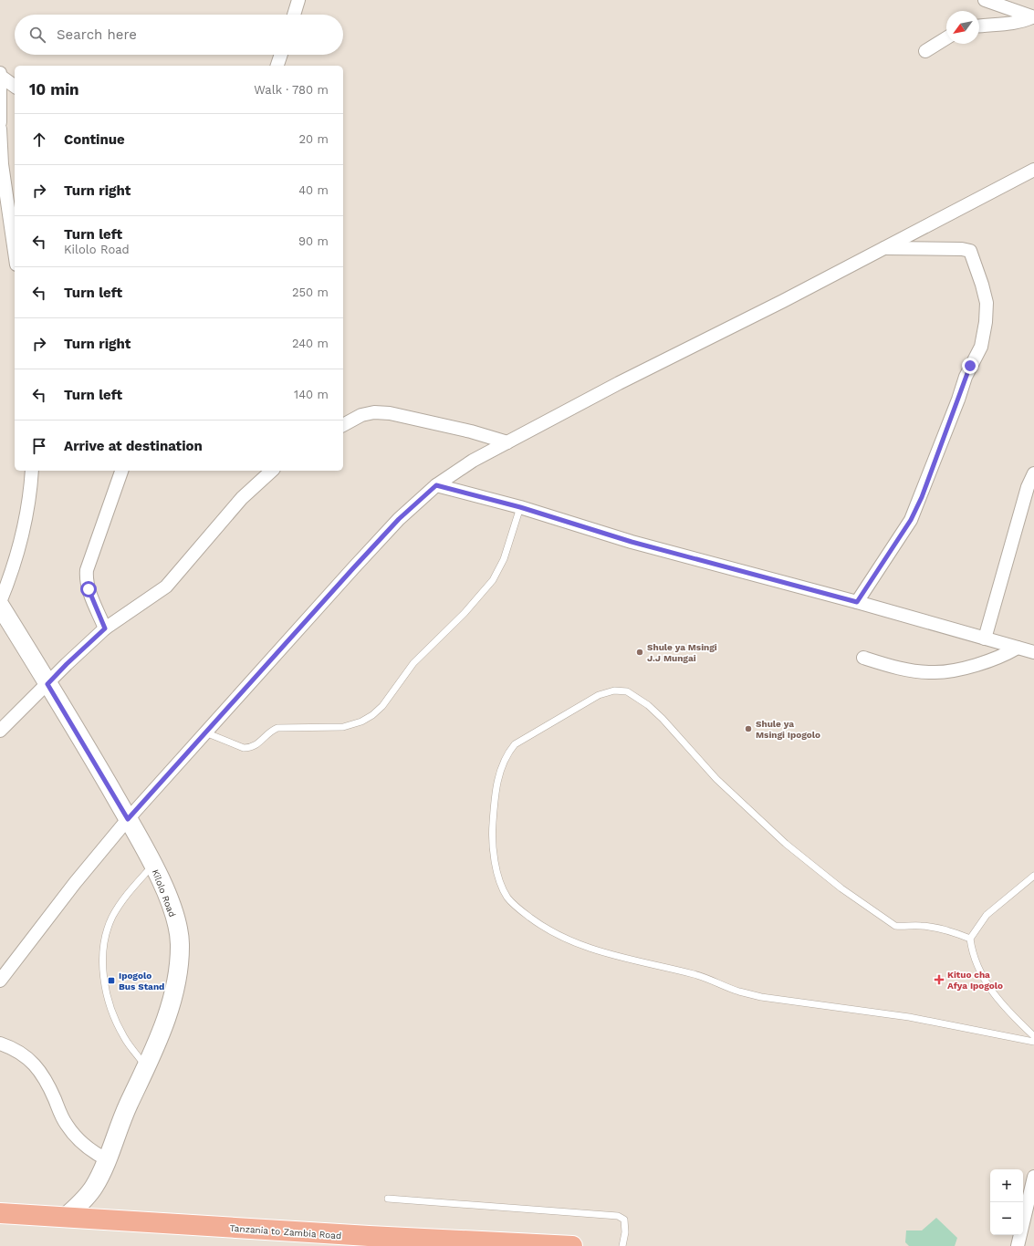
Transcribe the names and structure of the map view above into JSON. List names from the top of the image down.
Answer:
{
  "streets": {
    "highway": ["Tanzania to Zambia Road"],
    "main road": ["Kilolo Road"]
  },
  "crossings": [
    ["Kilolo Road", "Tanzania to Zambia Road"]
  ],
  "places": {
    "other": ["Shule ya Msingi J.J Mungai", "Shule ya Msingi Ipogolo"],
    "health": ["Kituo cha Afya Ipogolo"],
    "transit": ["Ipogolo Bus Stand"]
  },
  "north": "bottom left",
  "page": {
    "search": "Search here",
    "heading": ["10 min", "Walk · 780 m"],
    "list": [
      ["Continue", "20 m"],
      ["Turn right", "40 m"],
      ["Turn left", "Kilolo Road", "90 m"],
      ["Turn left", "250 m"],
      ["Turn right", "240 m"],
      ["Turn left", "140 m"],
      "Arrive at destination"
    ],
    "map_buttons": ["+", "−"]
  }
}
